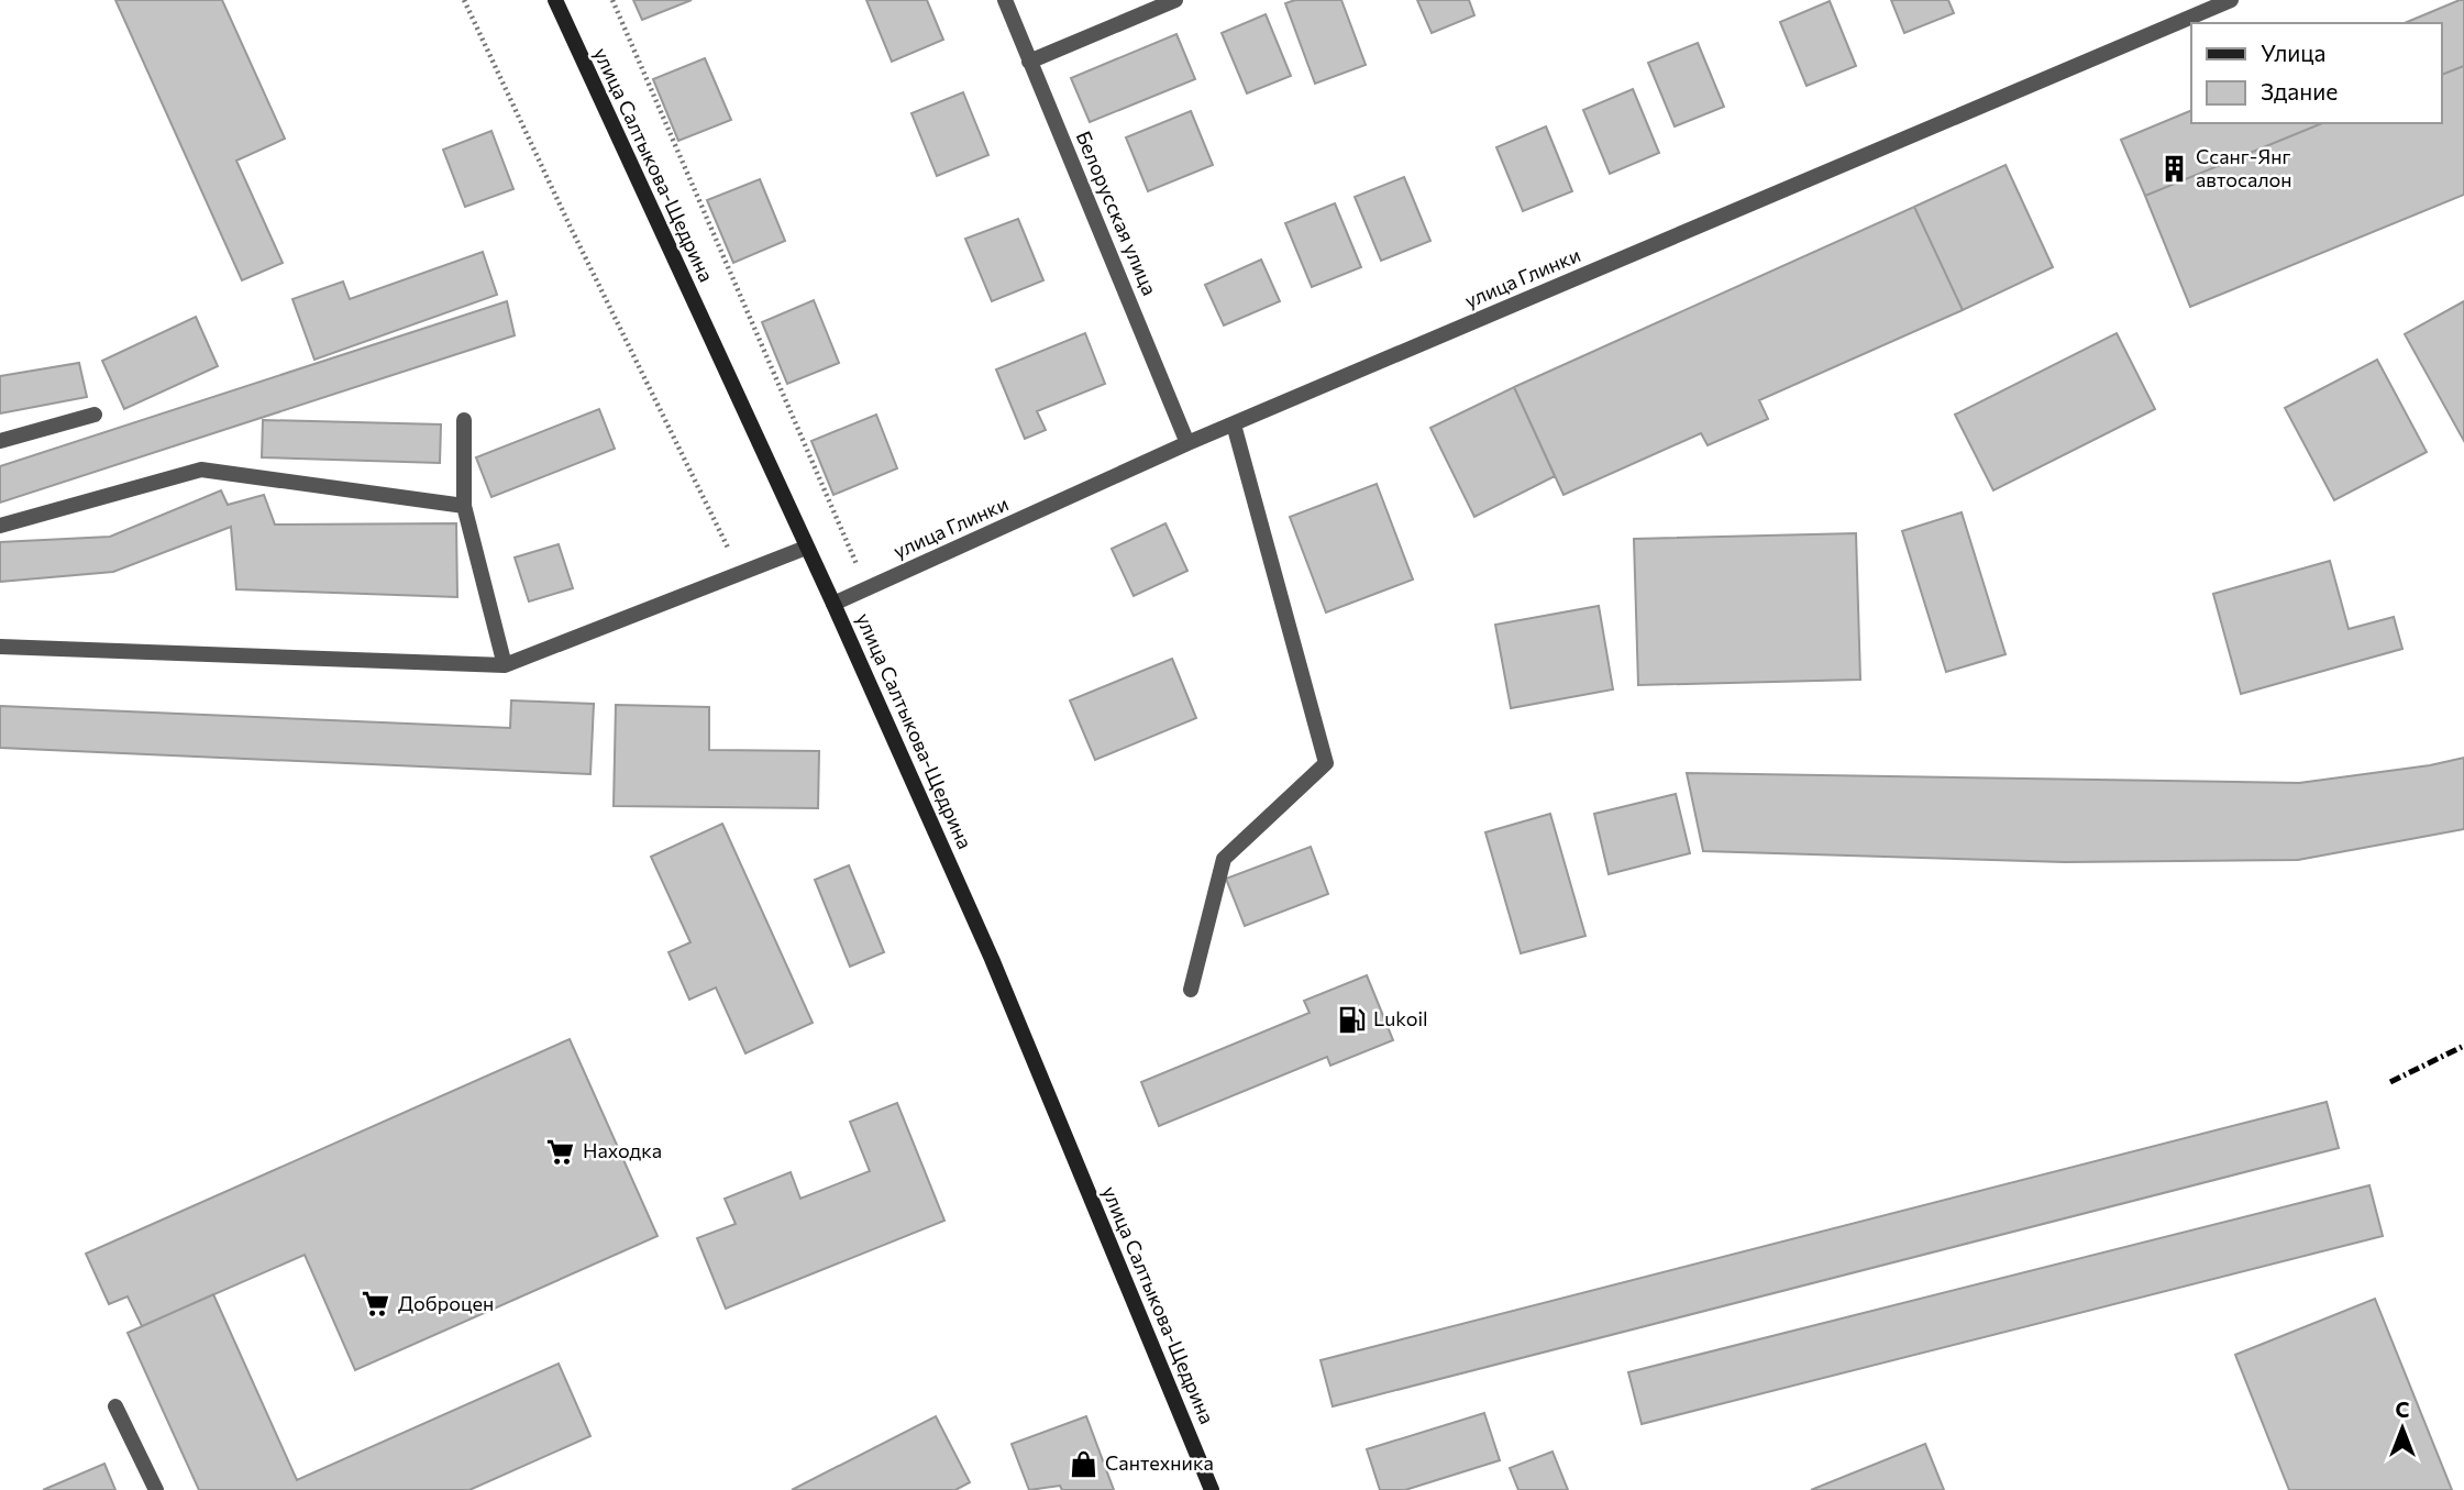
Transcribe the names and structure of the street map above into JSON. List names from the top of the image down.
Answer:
{
  "streets": {
    "main road": ["улица Салтыкова-Щедрина"],
    "street": ["Белорусская улица", "улица Глинки"]
  },
  "crossings": [
    ["улица Салтыкова-Щедрина", "улица Глинки"],
    ["Белорусская улица", "улица Глинки"]
  ],
  "places": {
    "building": ["Ссанг-Янг автосалон"],
    "fuel station": ["Lukoil"],
    "supermarket": ["Находка", "Доброцен"],
    "shop": ["Сантехника"]
  },
  "legend": ["Улица", "Здание"],
  "north": "top"
}
